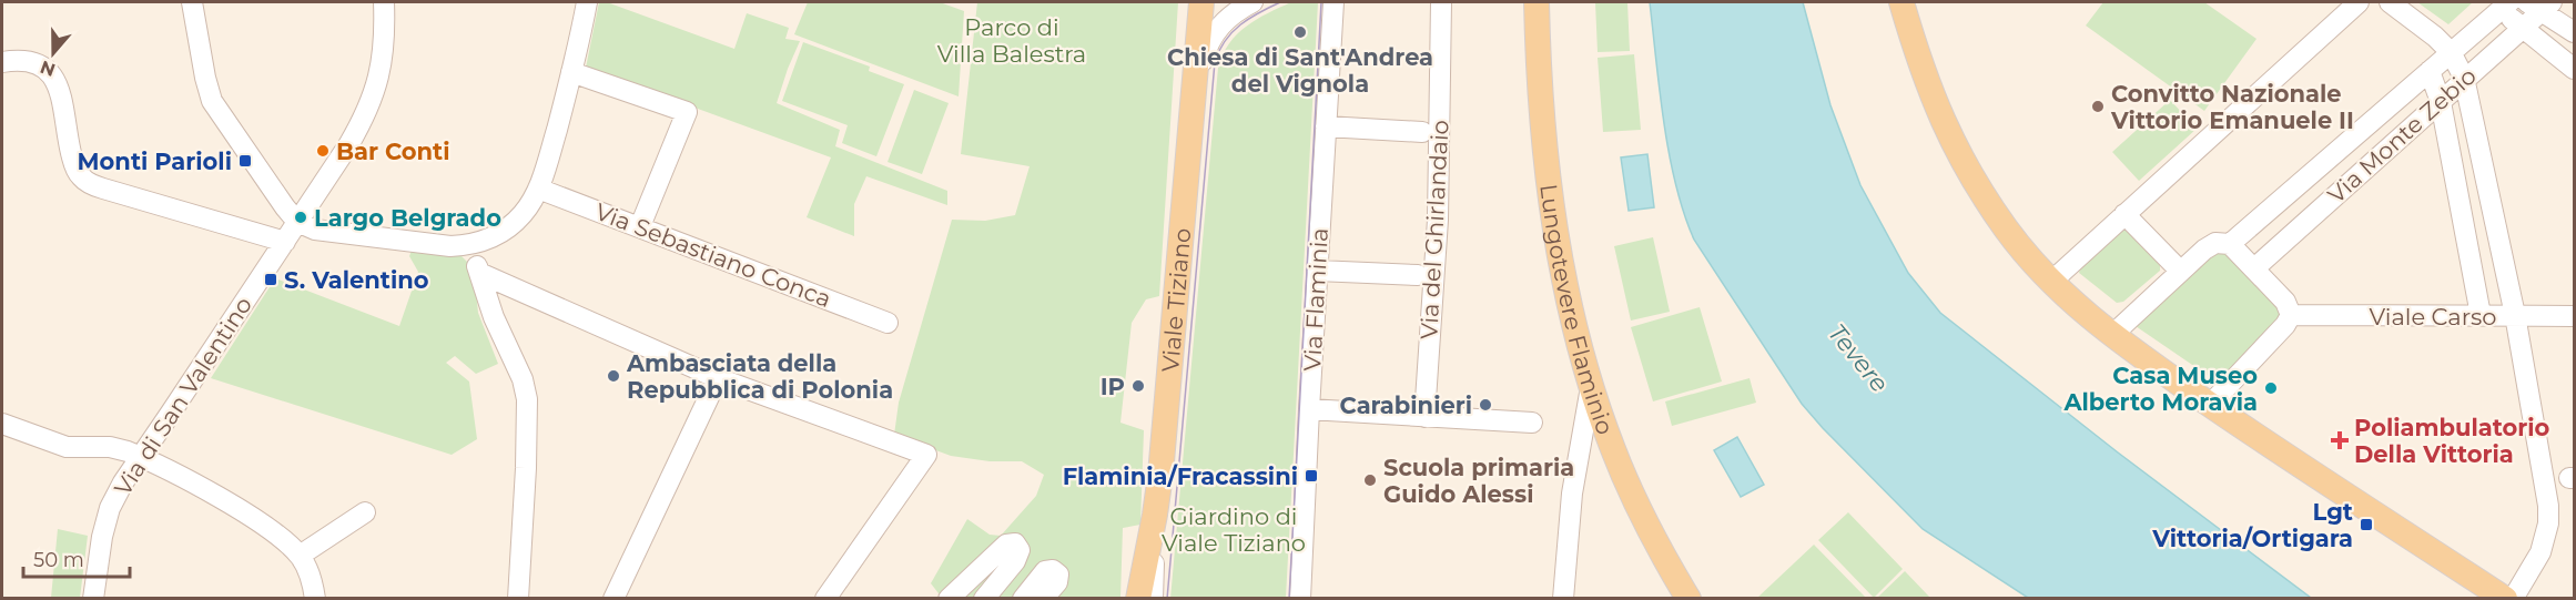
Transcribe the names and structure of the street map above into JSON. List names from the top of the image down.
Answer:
{
  "streets": {
    "main road": ["Viale Tiziano", "Lungotevere Flaminio"],
    "street": [
      "Via Monte Zebio",
      "Via del Ghirlandaio",
      "Via Sebastiano Conca",
      "Via Flaminia",
      "Viale Carso",
      "Via di San Valentino"
    ]
  },
  "water": ["Tevere"],
  "parks": ["Parco di Villa Balestra", "Giardino di Viale Tiziano"],
  "places": {
    "other": [
      "Chiesa di Sant'Andrea del Vignola",
      "Convitto Nazionale Vittorio Emanuele II",
      "Bar Conti",
      "Largo Belgrado",
      "Ambasciata della Repubblica di Polonia",
      "IP",
      "Casa Museo Alberto Moravia",
      "Carabinieri",
      "Scuola primaria Guido Alessi"
    ],
    "transit": [
      "Monti Parioli",
      "S. Valentino",
      "Flaminia/Fracassini",
      "Lgt Vittoria/Ortigara"
    ],
    "health": ["Poliambulatorio Della Vittoria"]
  },
  "scale_bar": "50 m",
  "north": "bottom"
}
